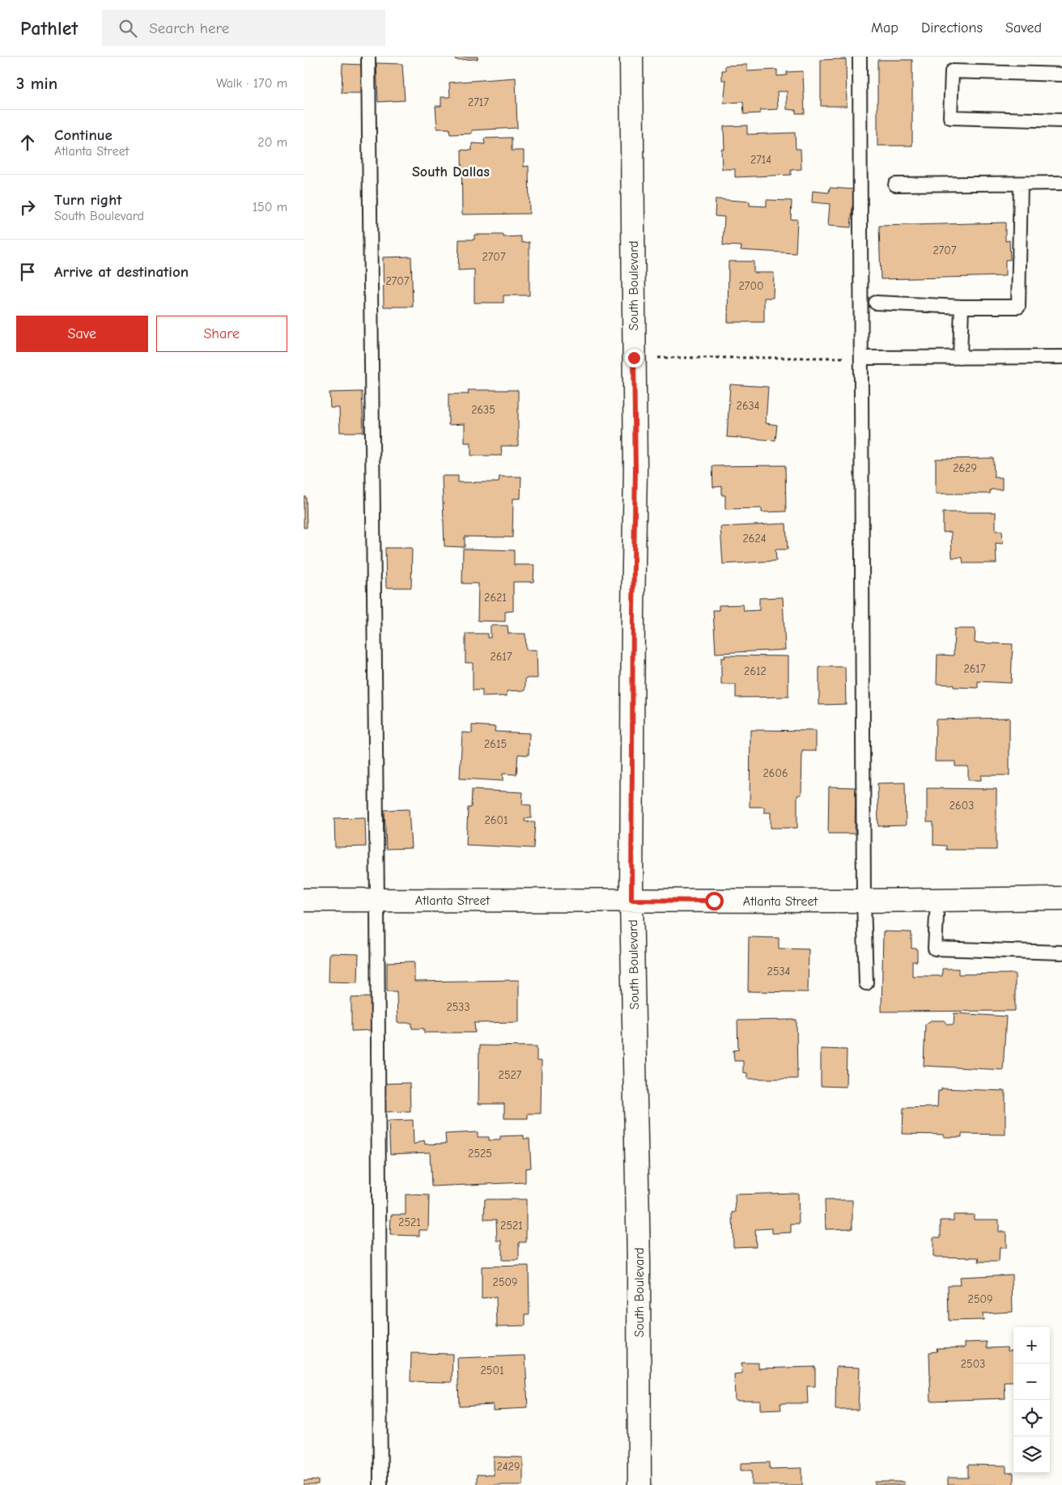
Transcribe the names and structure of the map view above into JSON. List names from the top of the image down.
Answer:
{
  "streets": {
    "street": ["South Boulevard", "Atlanta Street"]
  },
  "crossings": [
    ["South Boulevard", "Atlanta Street"]
  ],
  "districts": ["South Dallas"],
  "house_numbers": [
    "2717",
    "2714",
    "2707",
    "2707",
    "2707",
    "2700",
    "2634",
    "2635",
    "2629",
    "2624",
    "2621",
    "2617",
    "2617",
    "2612",
    "2615",
    "2606",
    "2603",
    "2601",
    "2534",
    "2533",
    "2527",
    "2525",
    "2521",
    "2521",
    "2509",
    "2509",
    "2503",
    "2501",
    "2429"
  ],
  "page": {
    "header": "Pathlet",
    "search": "Search here",
    "nav": ["Map", "Directions", "Saved"],
    "heading": ["3 min", "Walk · 170 m"],
    "list": [
      ["Continue", "Atlanta Street", "20 m"],
      ["Turn right", "South Boulevard", "150 m"],
      "Arrive at destination"
    ],
    "buttons": ["Save", "Share"],
    "map_buttons": ["+", "−"]
  }
}
